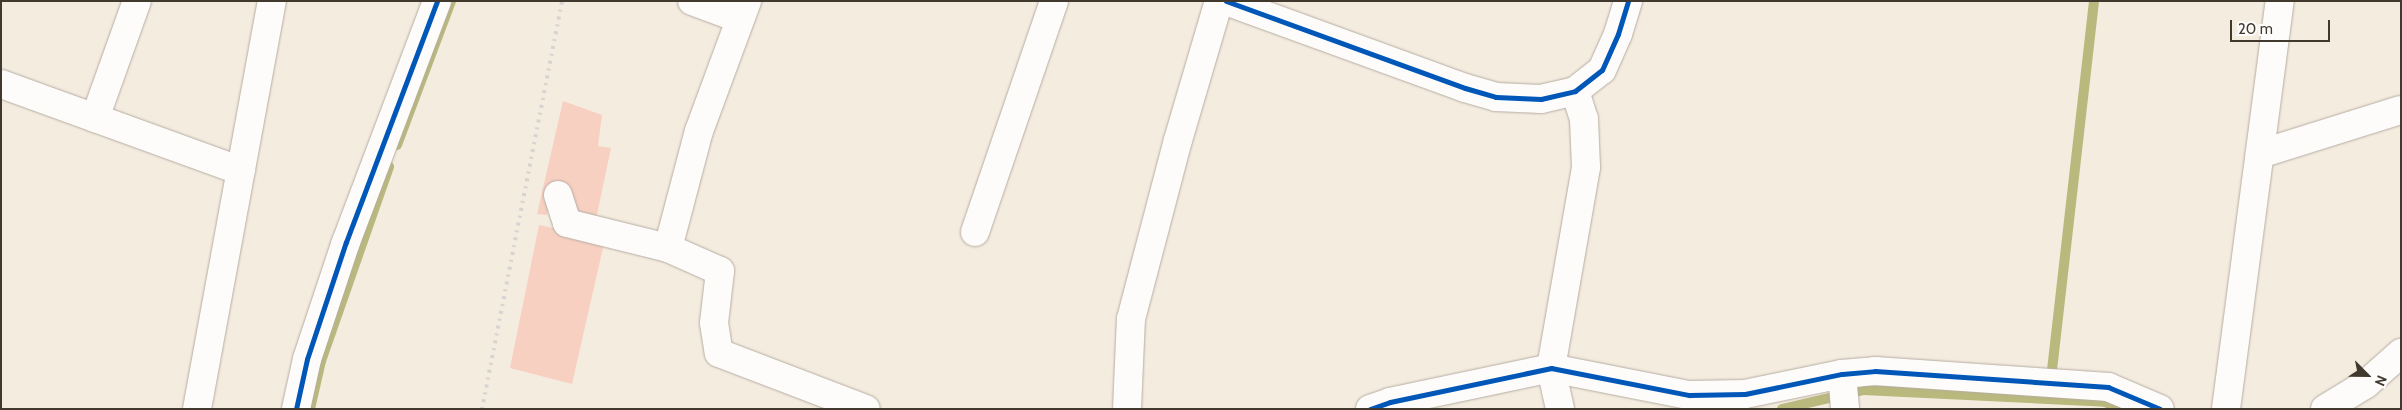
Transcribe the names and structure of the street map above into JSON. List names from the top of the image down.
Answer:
{
  "scale_bar": "20 m",
  "north": "bottom right"
}
